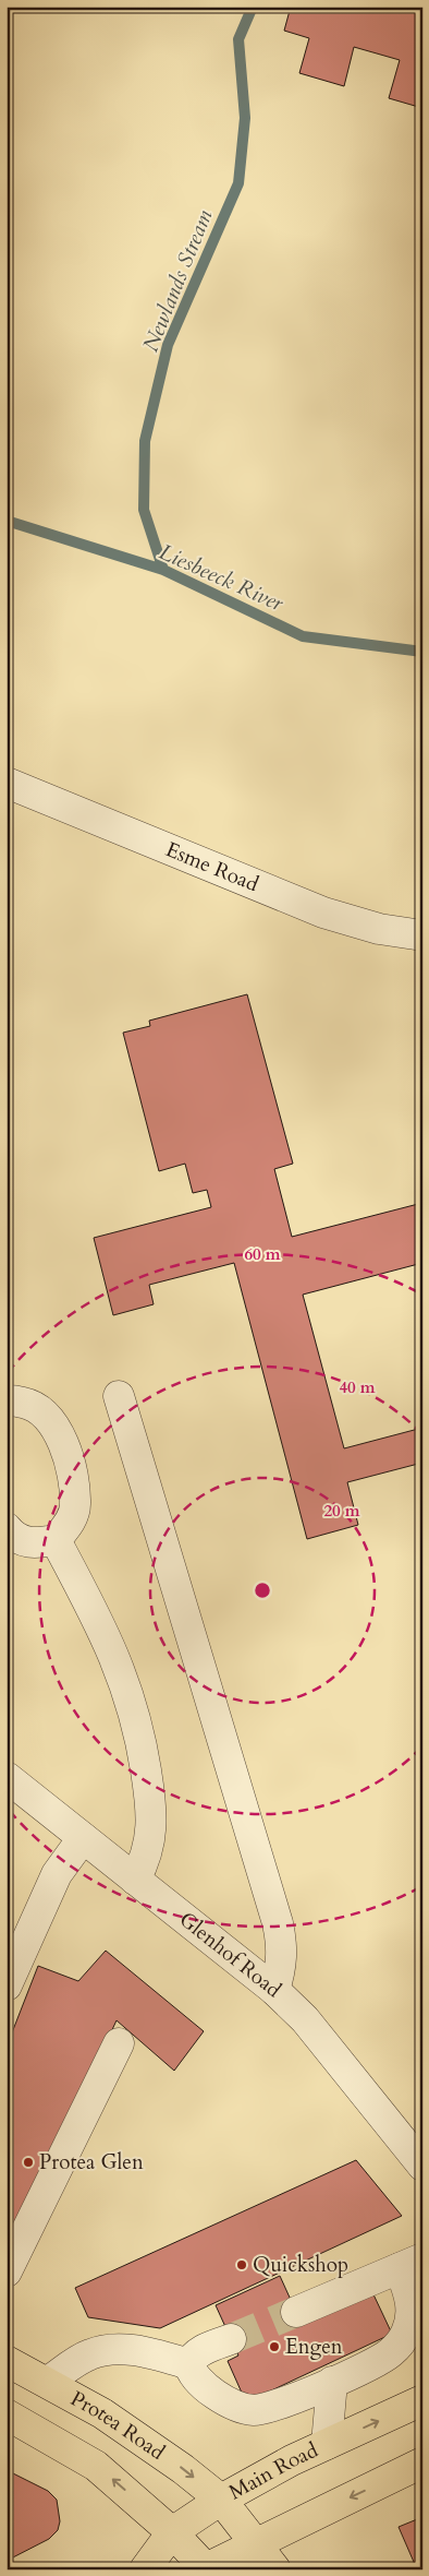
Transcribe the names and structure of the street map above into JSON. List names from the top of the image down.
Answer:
{
  "streets": {
    "main road": ["Protea Road", "Main Road"],
    "street": ["Esme Road", "Glenhof Road"]
  },
  "crossings": [
    ["Protea Road", "Main Road"]
  ],
  "water": ["Newlands Stream", "Liesbeeck River"],
  "places": ["Protea Glen", "Quickshop", "Engen"],
  "rings": ["60 m", "40 m", "20 m"]
}
